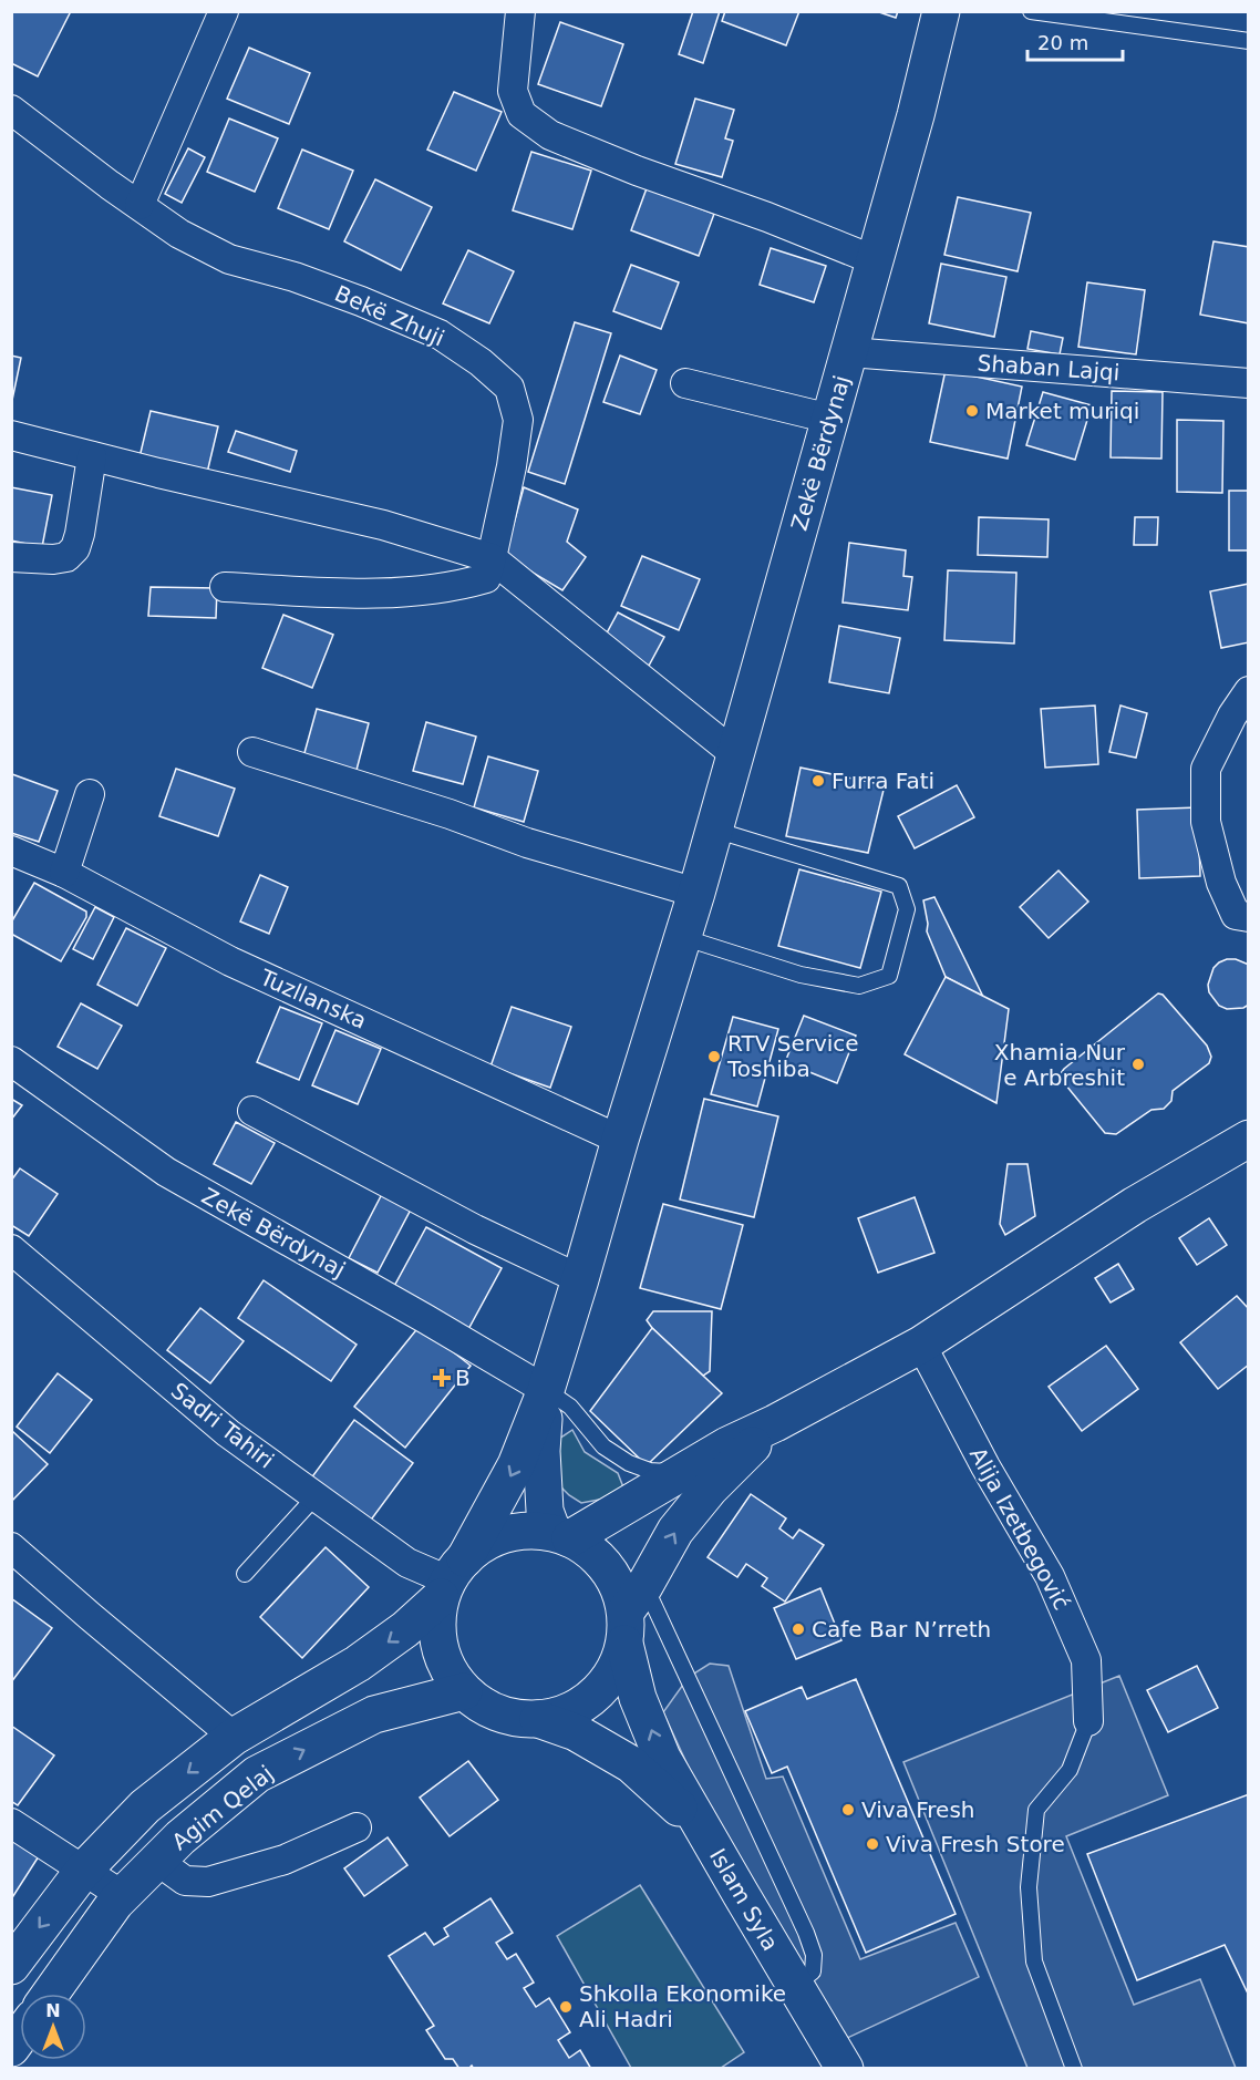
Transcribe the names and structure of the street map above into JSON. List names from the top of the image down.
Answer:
{
  "streets": {
    "main road": ["Zekë Bërdynaj", "Agim Qelaj", "Islam Syla"],
    "street": [
      "Bekë Zhuji",
      "Shaban Lajqi",
      "Tuzllanska",
      "Sadri Tahiri",
      "Alija Izetbegović"
    ]
  },
  "crossings": [
    ["Shaban Lajqi", "Zekë Bërdynaj"],
    ["Zekë Bërdynaj", "Tuzllanska"],
    ["Zekë Bërdynaj", "Sadri Tahiri"],
    ["Zekë Bërdynaj", "Agim Qelaj"],
    ["Zekë Bërdynaj", "Islam Syla"],
    ["Sadri Tahiri", "Agim Qelaj"],
    ["Sadri Tahiri", "Islam Syla"],
    ["Agim Qelaj", "Islam Syla"]
  ],
  "places": {
    "other": [
      "Market muriqi",
      "Furra Fati",
      "RTV Service Toshiba",
      "Xhamia Nur e Arbreshit",
      "Cafe Bar N’rreth",
      "Viva Fresh",
      "Viva Fresh Store",
      "Shkolla Ekonomike Ali Hadri"
    ],
    "health": ["B"]
  },
  "scale_bar": "20 m",
  "north": "top"
}
